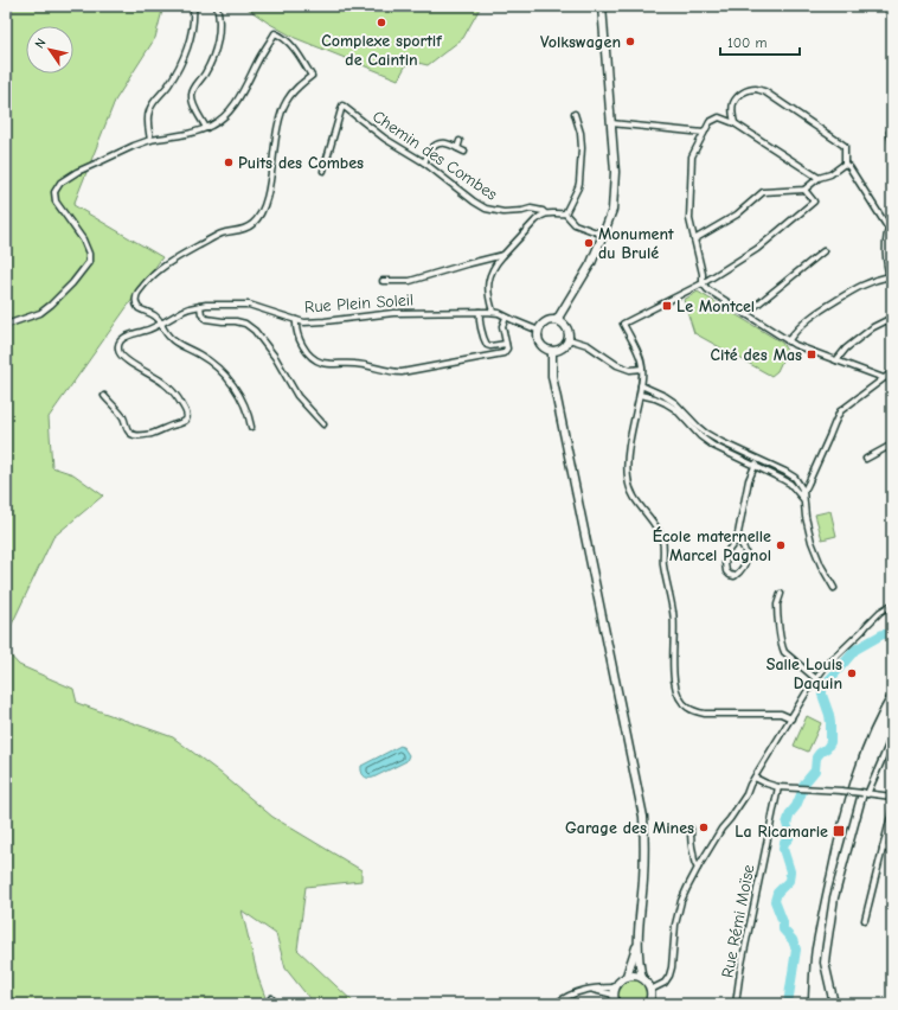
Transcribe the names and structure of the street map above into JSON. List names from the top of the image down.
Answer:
{
  "streets": {
    "street": ["Chemin des Combes", "Rue Plein Soleil", "Rue Rémi Moïse"]
  },
  "places": {
    "other": [
      "Complexe sportif de Caintin",
      "Volkswagen",
      "Puits des Combes",
      "Monument du Brulé",
      "École maternelle Marcel Pagnol",
      "Salle Louis Daquin",
      "Garage des Mines"
    ],
    "transit": ["Le Montcel", "Cité des Mas", "La Ricamarie"]
  },
  "scale_bar": "100 m",
  "north": "top left"
}
